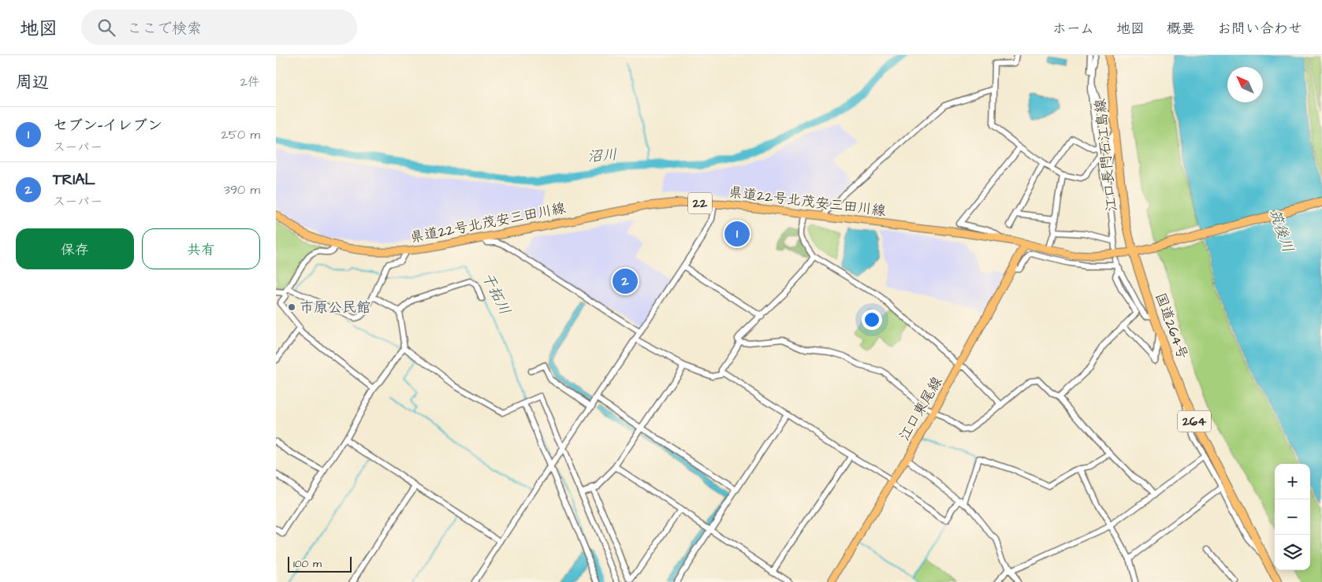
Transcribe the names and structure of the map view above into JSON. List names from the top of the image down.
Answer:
{
  "streets": {
    "highway": ["国道264号", "264"],
    "main road": [
      "江口長門石江島線",
      "県道22号北茂安三田川線",
      "22",
      "江口東尾線"
    ]
  },
  "crossings": [
    ["江口長門石江島線", "県道22号北茂安三田川線"],
    ["江口長門石江島線", "国道264号"],
    ["県道22号北茂安三田川線", "国道264号"],
    ["県道22号北茂安三田川線", "江口東尾線"]
  ],
  "water": ["沼川", "筑後川", "干拓川"],
  "places": ["市原公民館"],
  "scale_bar": "100 m",
  "north": "top left",
  "page": {
    "header": "地図",
    "search": "ここで検索",
    "nav": [
      "ホーム",
      "地図",
      "概要",
      "お問い合わせ"
    ],
    "heading": ["周辺", "2件"],
    "list": [
      {
        "mark": "1",
        "name": "セブン-イレブン",
        "note": "スーパー",
        "value": "250 m"
      },
      {
        "mark": "2",
        "name": "TRIAL",
        "note": "スーパー",
        "value": "390 m"
      }
    ],
    "buttons": ["保存", "共有"],
    "pins": ["1", "2"],
    "map_buttons": ["+", "−"],
    "scale": "100 m"
  }
}
